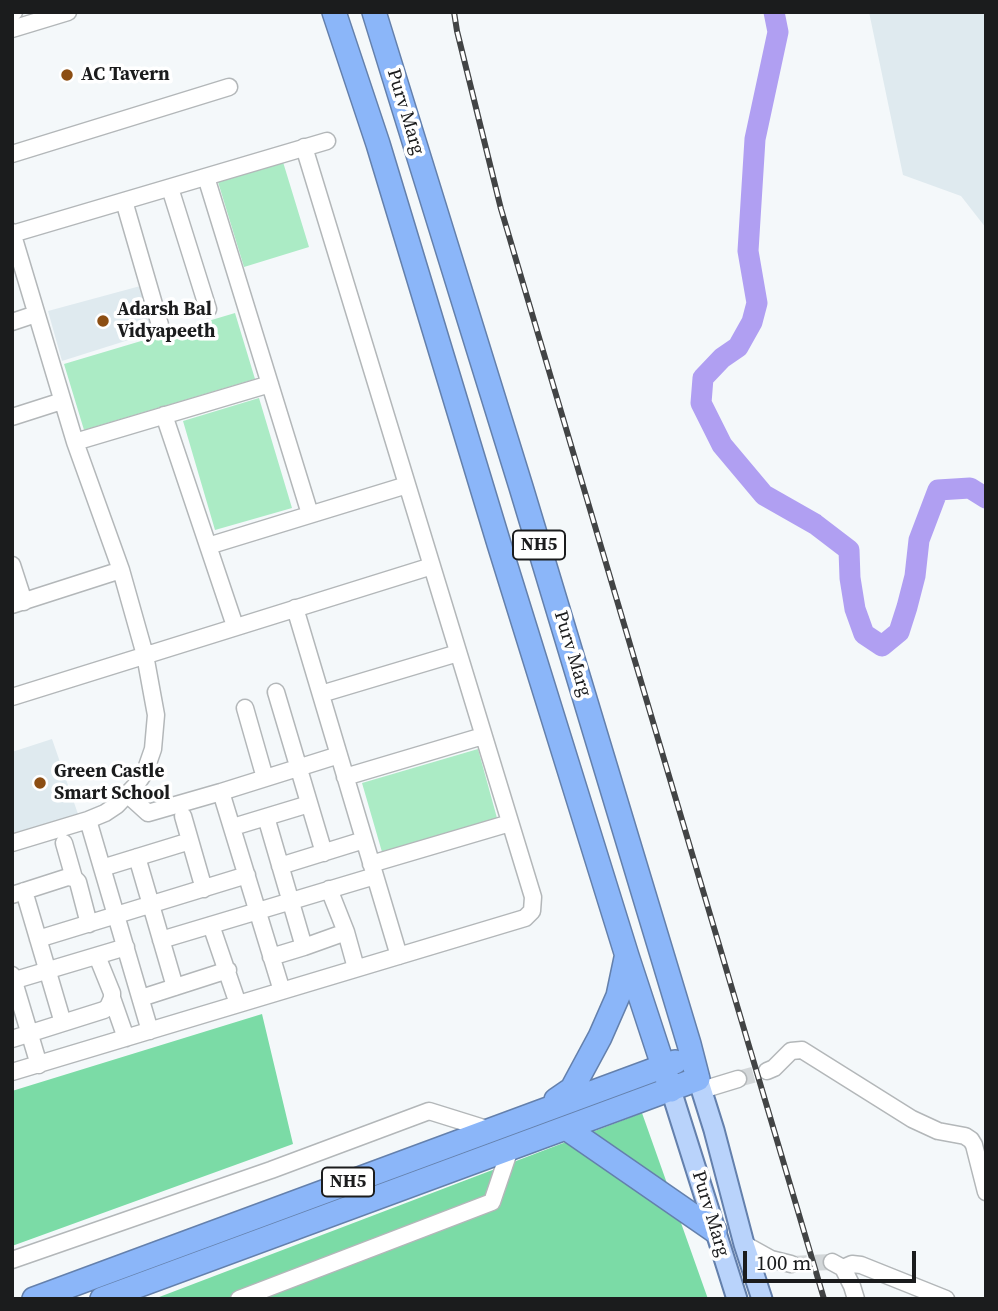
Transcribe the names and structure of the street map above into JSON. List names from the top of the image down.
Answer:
{
  "streets": {
    "highway": ["Purv Marg", "NH5"]
  },
  "crossings": [
    ["Purv Marg", "NH5"]
  ],
  "places": ["AC Tavern", "Adarsh Bal Vidyapeeth", "Green Castle Smart School"],
  "scale_bar": "100 m"
}
